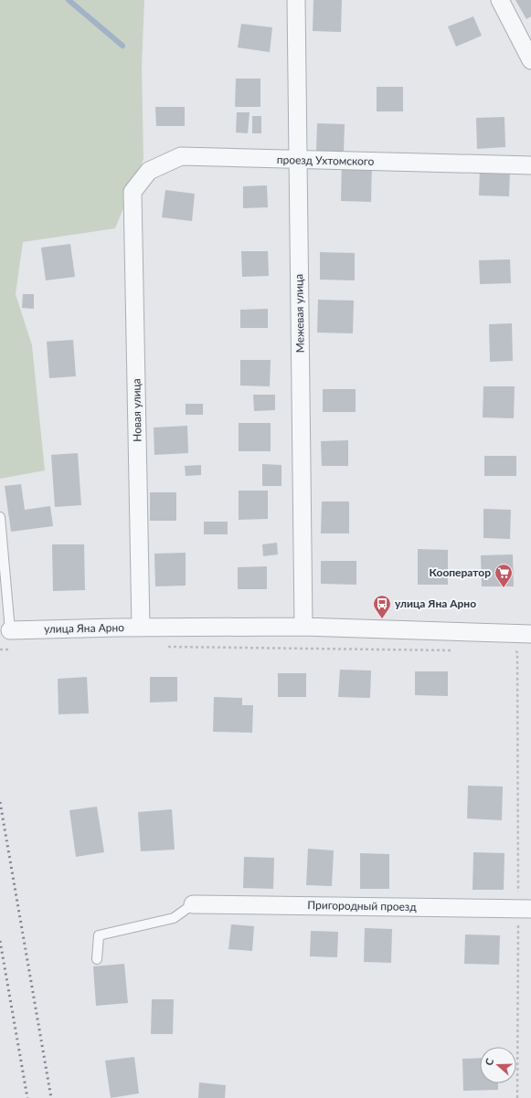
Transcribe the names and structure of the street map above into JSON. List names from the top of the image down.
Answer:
{
  "streets": {
    "street": [
      "проезд Ухтомского",
      "Межевая улица",
      "Новая улица",
      "улица Яна Арно",
      "Пригородный проезд"
    ]
  },
  "crossings": [
    ["проезд Ухтомского", "Межевая улица"],
    ["проезд Ухтомского", "Новая улица"],
    ["Межевая улица", "улица Яна Арно"],
    ["Новая улица", "улица Яна Арно"]
  ],
  "places": {
    "supermarket": ["Кооператор"],
    "bus stop": ["улица Яна Арно"]
  },
  "north": "left"
}
